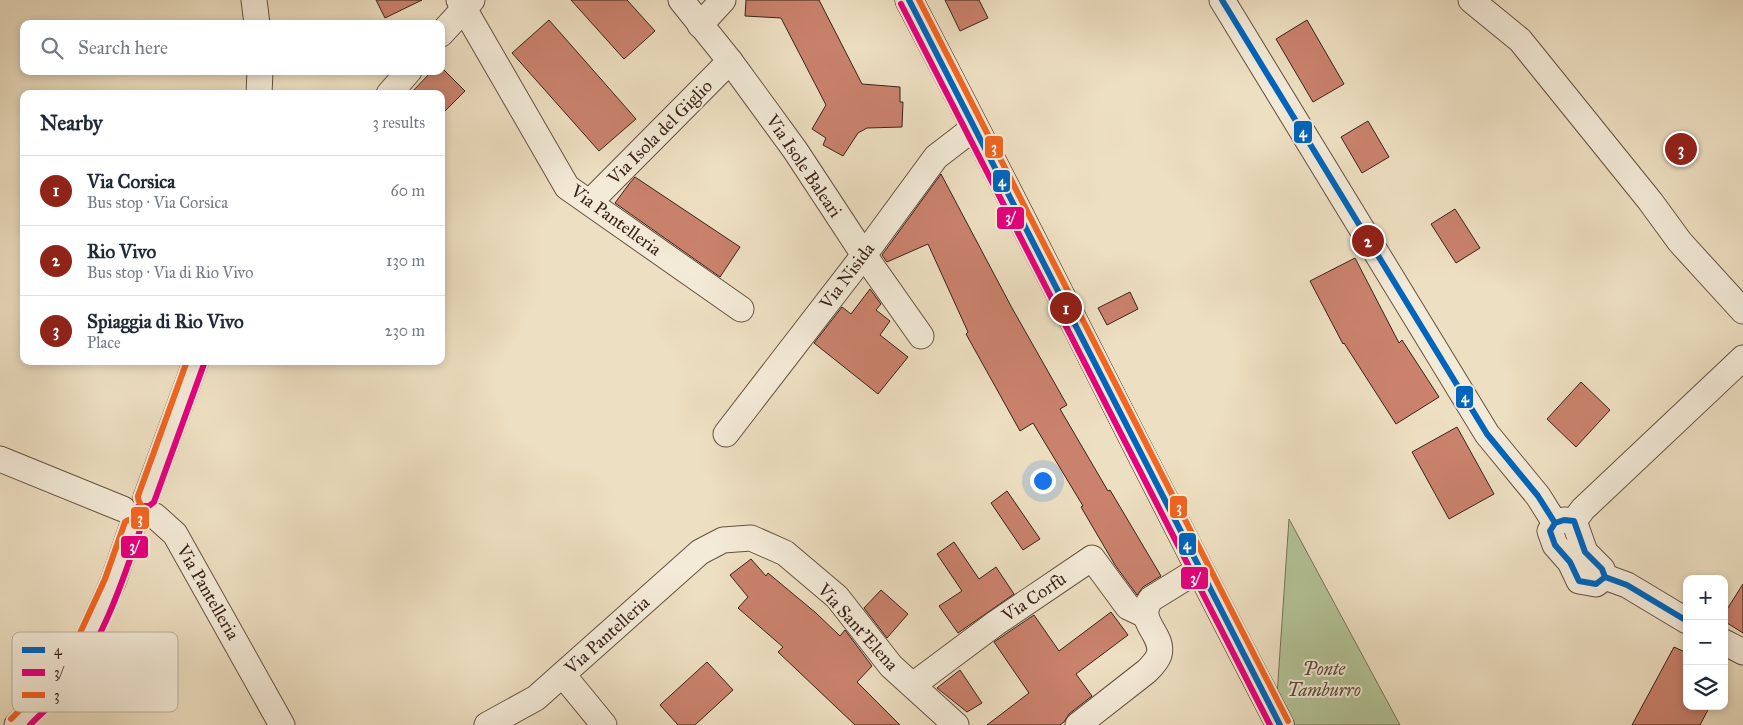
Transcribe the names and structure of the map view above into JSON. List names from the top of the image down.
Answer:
{
  "streets": {
    "street": [
      "Via Isola del Giglio",
      "Via Isole Baleari",
      "Via Pantelleria",
      "Via Nisida",
      "Via Corfù",
      "Via Sant'Elena"
    ]
  },
  "crossings": [
    ["Via Isola del Giglio", "Via Isole Baleari"],
    ["Via Isola del Giglio", "Via Pantelleria"],
    ["Via Isole Baleari", "Via Nisida"],
    ["Via Pantelleria", "Via Sant'Elena"],
    ["Via Corfù", "Via Sant'Elena"]
  ],
  "parks": ["Ponte Tamburro"],
  "lines": ["transit line 4", "transit line 3", "transit line 3/"],
  "legend": ["4", "3/", "3"],
  "page": {
    "search": "Search here",
    "heading": ["Nearby", "3 results"],
    "pins": ["3", "2", "1"],
    "list": [
      {
        "mark": "1",
        "name": "Via Corsica",
        "note": "Bus stop · Via Corsica",
        "value": "60 m"
      },
      {
        "mark": "2",
        "name": "Rio Vivo",
        "note": "Bus stop · Via di Rio Vivo",
        "value": "130 m"
      },
      {
        "mark": "3",
        "name": "Spiaggia di Rio Vivo",
        "note": "Place",
        "value": "230 m"
      }
    ],
    "map_buttons": ["+", "−"]
  }
}
